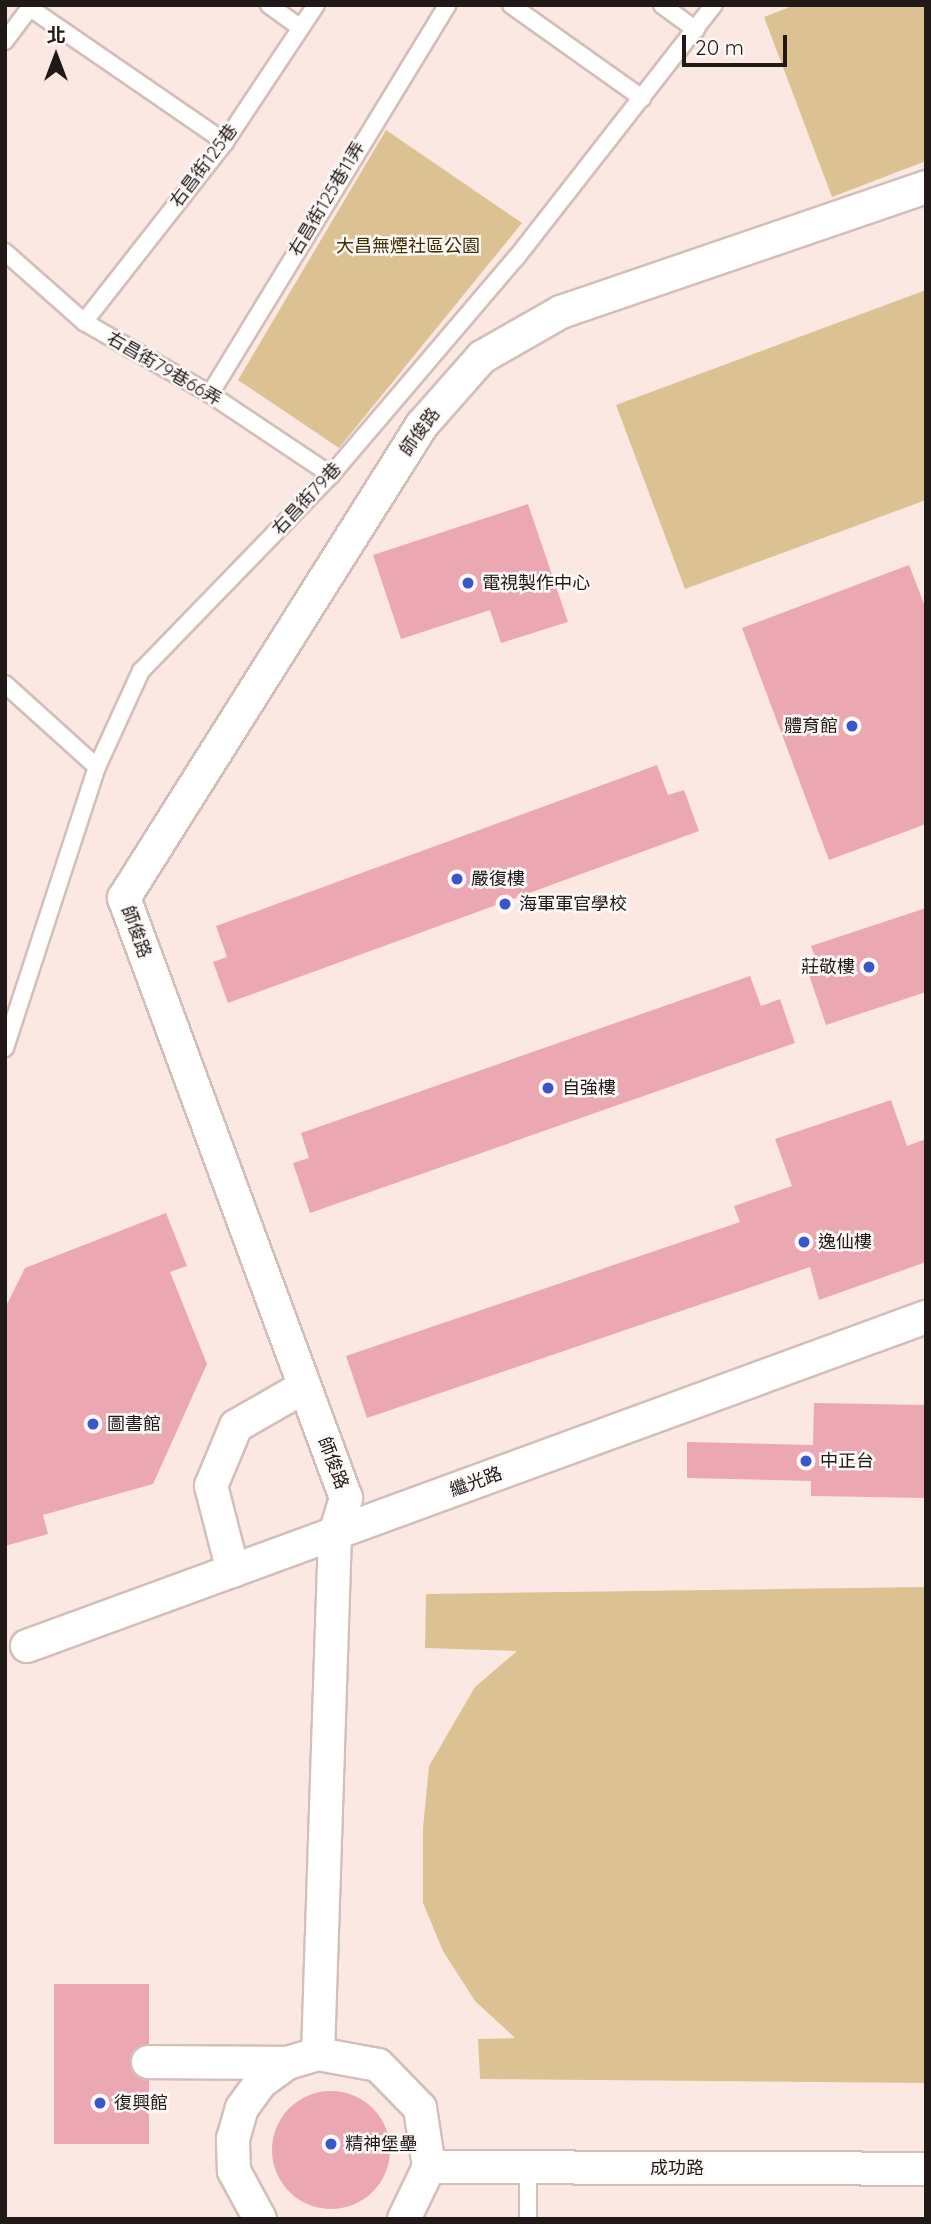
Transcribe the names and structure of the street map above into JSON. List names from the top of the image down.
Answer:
{
  "streets": {
    "street": ["師俊路", "繼光路", "成功路"],
    "lane": [
      "右昌街125巷",
      "右昌街125巷11弄",
      "右昌街79巷66弄",
      "右昌街79巷"
    ]
  },
  "crossings": [
    ["右昌街125巷", "右昌街79巷66弄"],
    ["右昌街125巷11弄", "右昌街79巷66弄"],
    ["右昌街79巷66弄", "右昌街79巷"],
    ["師俊路", "繼光路"]
  ],
  "parks": ["大昌無煙社區公園"],
  "places": [
    "電視製作中心",
    "體育館",
    "嚴復樓",
    "海軍軍官學校",
    "莊敬樓",
    "自強樓",
    "逸仙樓",
    "圖書館",
    "中正台",
    "復興館",
    "精神堡壘"
  ],
  "scale_bar": "20 m",
  "north": "top"
}
